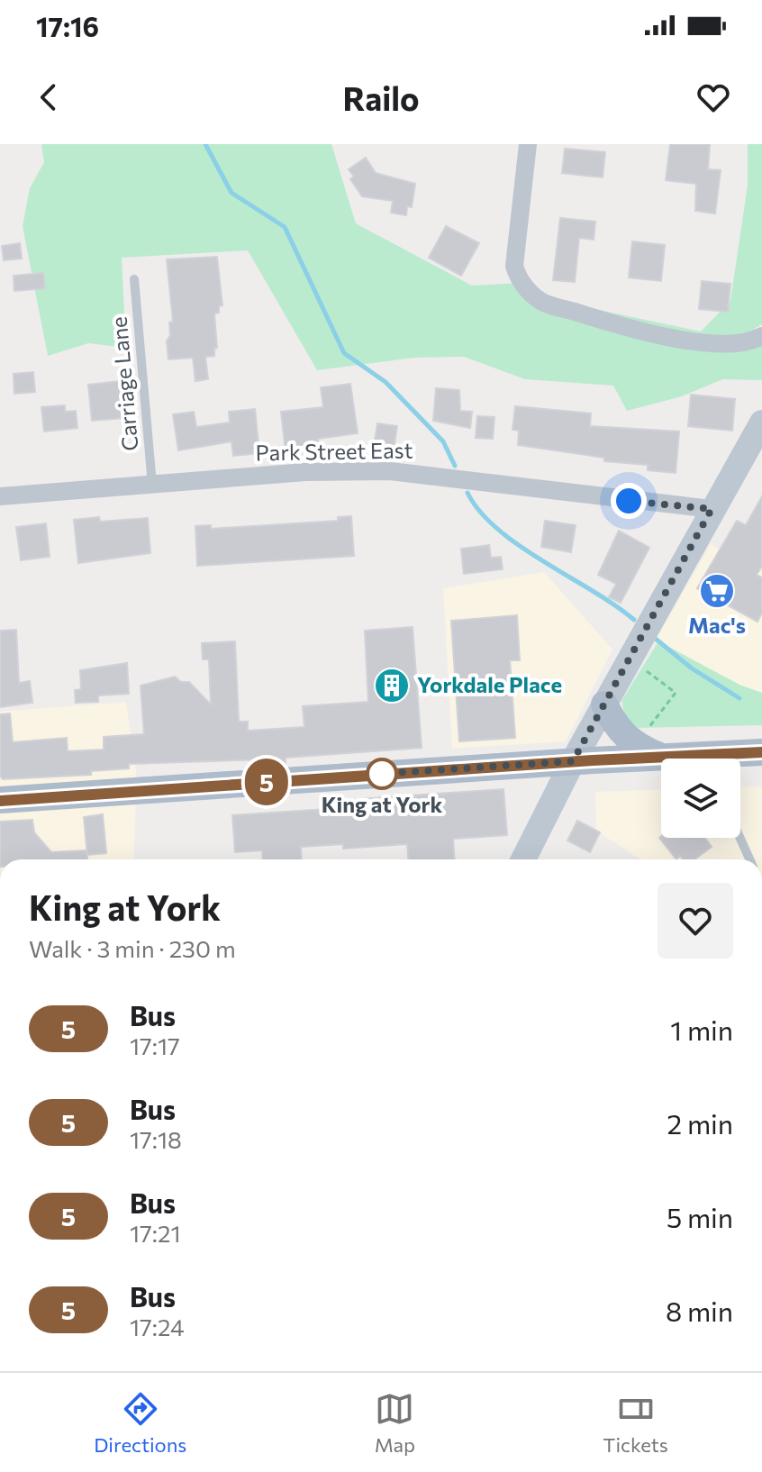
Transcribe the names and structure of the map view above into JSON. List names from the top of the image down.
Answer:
{
  "streets": {
    "street": ["Park Street East"],
    "lane": ["Carriage Lane"]
  },
  "crossings": [
    ["Carriage Lane", "Park Street East"]
  ],
  "places": {
    "supermarket": ["Mac's"],
    "building": ["Yorkdale Place"],
    "other": ["King at York"]
  },
  "lines": ["bus line 5"],
  "page": {
    "status": "17:16",
    "header": "Railo",
    "on_map": "5",
    "heading": ["King at York", "Walk · 3 min · 230 m"],
    "list": [
      {
        "mark": "5",
        "name": "Bus",
        "note": "17:17",
        "value": "1 min"
      },
      {
        "mark": "5",
        "name": "Bus",
        "note": "17:18",
        "value": "2 min"
      },
      {
        "mark": "5",
        "name": "Bus",
        "note": "17:21",
        "value": "5 min"
      },
      {
        "mark": "5",
        "name": "Bus",
        "note": "17:24",
        "value": "8 min"
      }
    ],
    "tabs": ["Directions", "Map", "Tickets"]
  }
}
